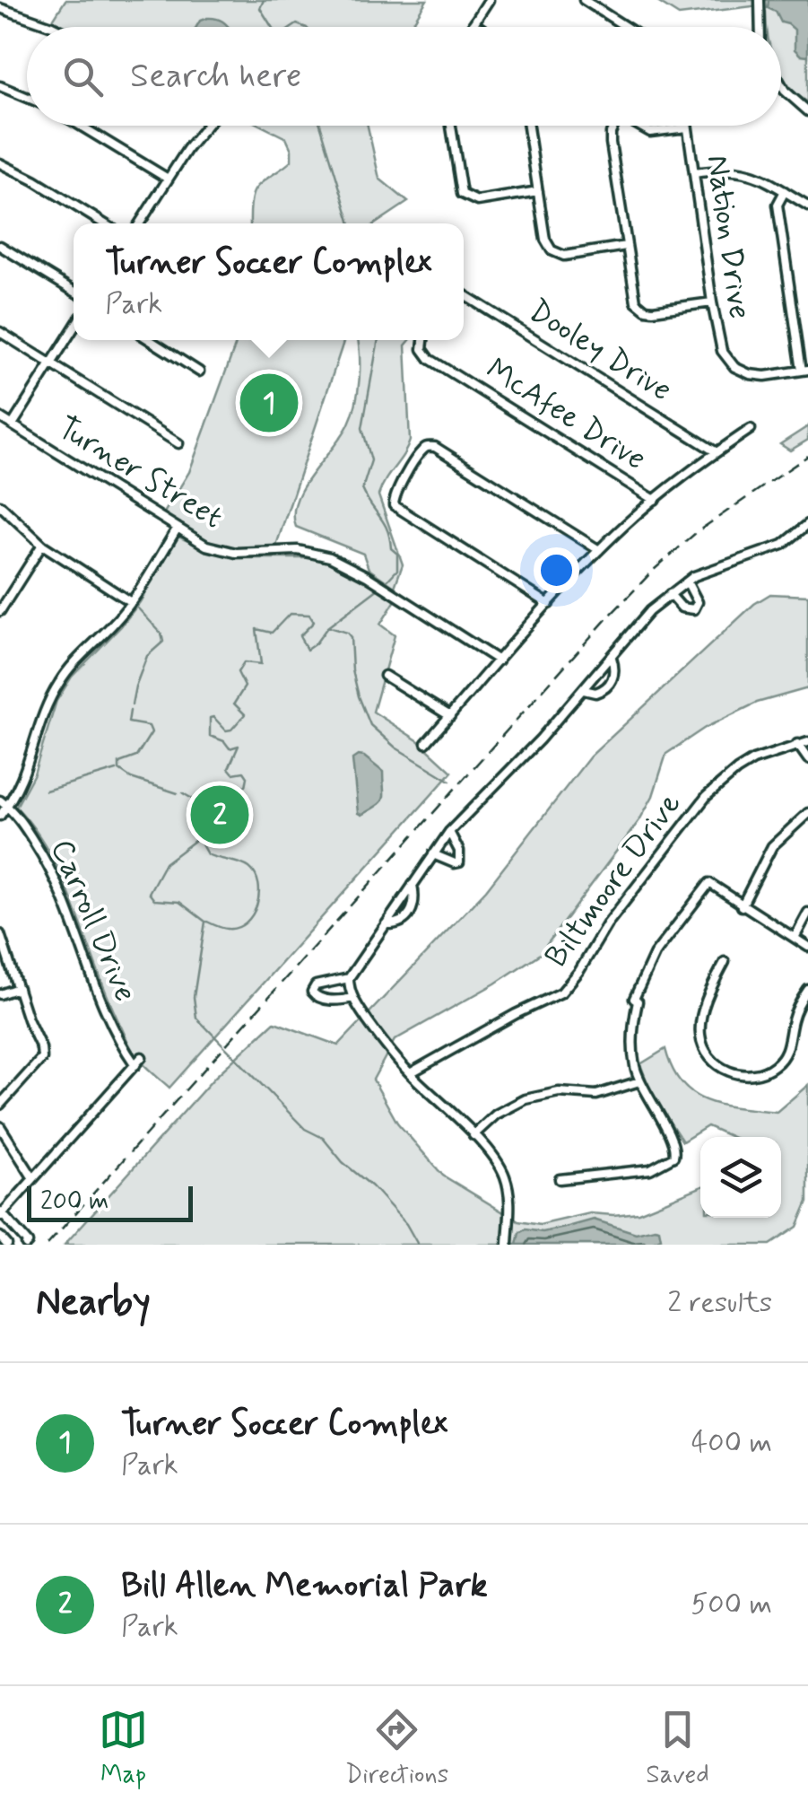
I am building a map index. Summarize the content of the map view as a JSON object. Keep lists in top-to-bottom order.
{
  "streets": {
    "street": [
      "Nation Drive",
      "Dooley Drive",
      "McAfee Drive",
      "Turner Street",
      "Biltmoore Drive",
      "Carroll Drive"
    ]
  },
  "scale_bar": "200 m",
  "page": {
    "search": "Search here",
    "popup": ["Turner Soccer Complex", "Park"],
    "pins": ["1", "2"],
    "scale": "200 m",
    "heading": ["Nearby", "2 results"],
    "list": [
      {
        "mark": "1",
        "name": "Turner Soccer Complex",
        "note": "Park",
        "value": "400 m"
      },
      {
        "mark": "2",
        "name": "Bill Allen Memorial Park",
        "note": "Park",
        "value": "500 m"
      }
    ],
    "nav": ["Map", "Directions", "Saved"]
  }
}
